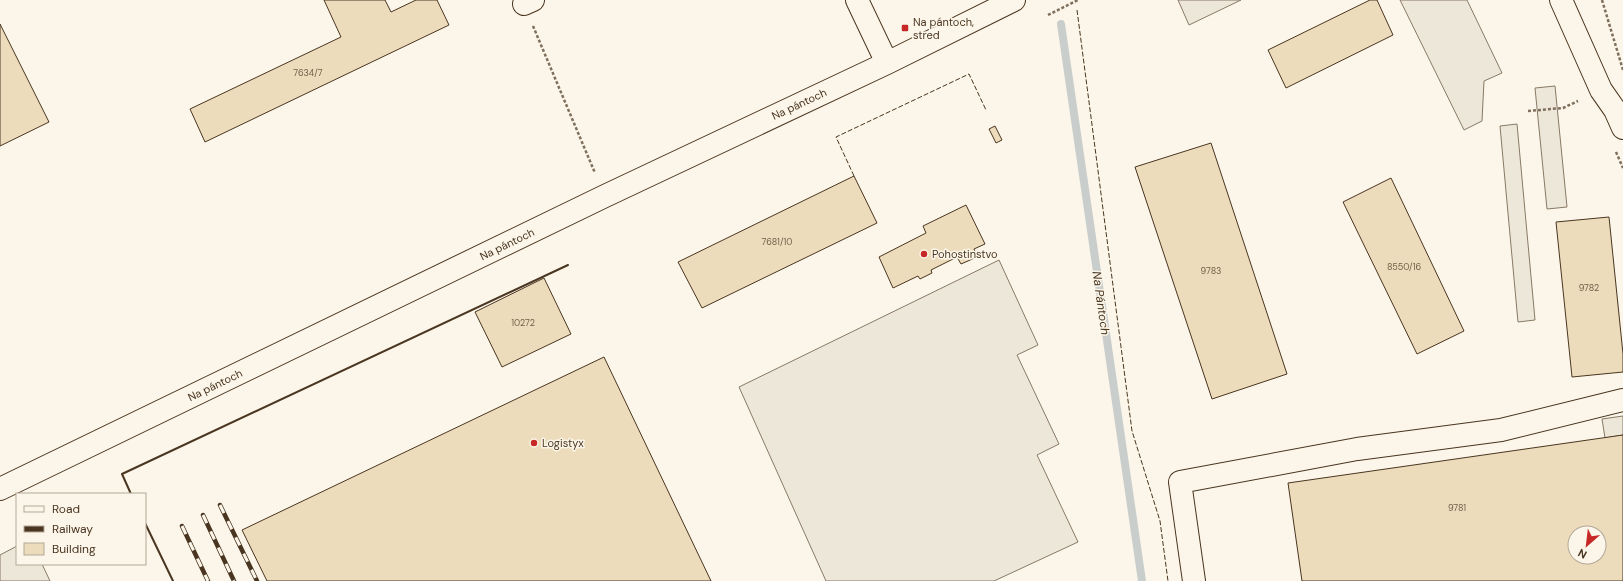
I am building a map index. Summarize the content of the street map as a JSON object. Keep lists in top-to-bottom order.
{
  "streets": {
    "street": ["Na pántoch"]
  },
  "water": ["Na Pántoch"],
  "places": {
    "transit": ["Na pántoch, stred"],
    "other": ["Pohostinstvo", "Logistyx"]
  },
  "house_numbers": [
    "7634/7",
    "7681/10",
    "8550/16",
    "9783",
    "9782",
    "10272",
    "9781"
  ],
  "legend": ["Road", "Railway", "Building"],
  "north": "bottom left"
}
